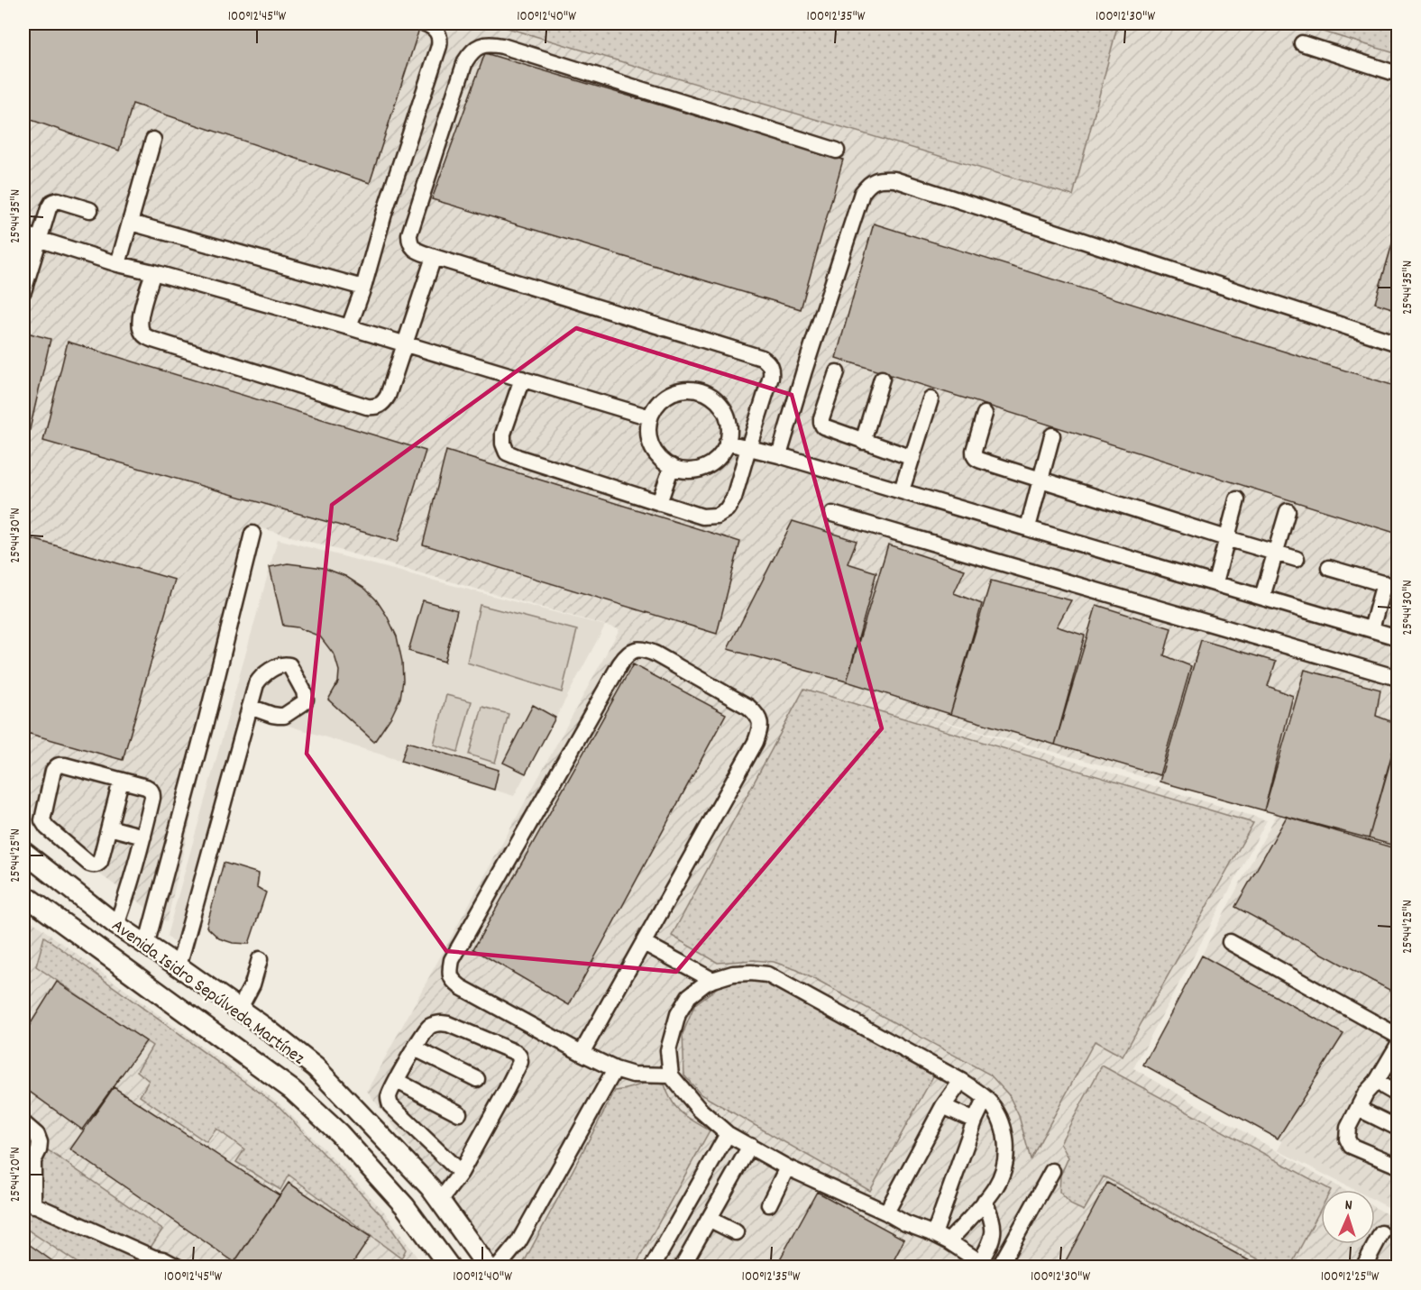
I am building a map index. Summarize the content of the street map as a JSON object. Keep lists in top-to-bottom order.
{
  "streets": {
    "main road": ["Avenida Isidro Sepúlveda Martínez"]
  },
  "north": "top",
  "coordinates": [
    "100°12'45\"W",
    "100°12'40\"W",
    "100°12'35\"W",
    "100°12'30\"W",
    "25°44'35\"N",
    "25°44'30\"N",
    "25°44'25\"N",
    "25°44'20\"N",
    "100°12'25\"W"
  ]
}
